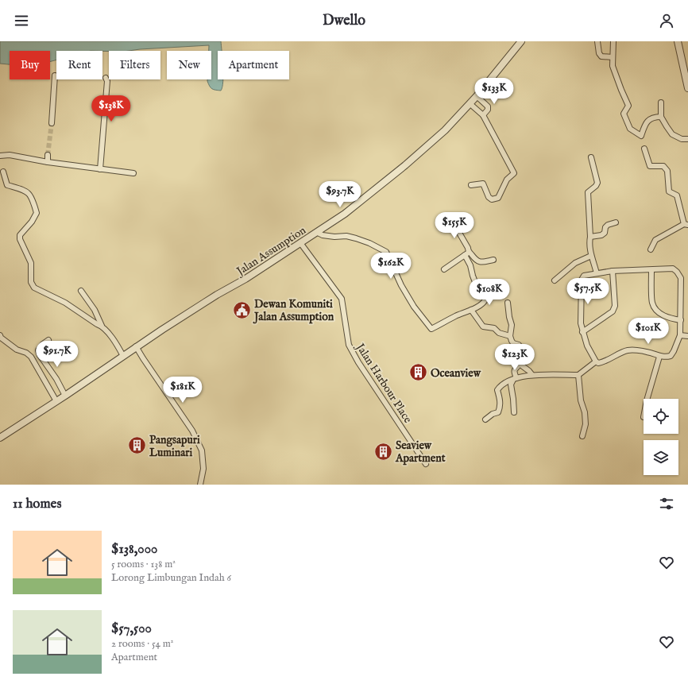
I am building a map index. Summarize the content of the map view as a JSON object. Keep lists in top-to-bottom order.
{
  "streets": {
    "street": ["Jalan Assumption", "Jalan Harbour Place"]
  },
  "crossings": [
    ["Jalan Assumption", "Jalan Harbour Place"]
  ],
  "places": {
    "public building": ["Dewan Komuniti Jalan Assumption"],
    "building": ["Oceanview", "Pangsapuri Luminari", "Seaview Apartment"]
  },
  "page": {
    "header": "Dwello",
    "chip": [
      "Buy",
      "Rent",
      "Filters",
      "New",
      "Apartment"
    ],
    "price": [
      "$133K",
      "$138K",
      "$93.7K",
      "$155K",
      "$162K",
      "$57.5K",
      "$108K",
      "$101K",
      "$91.7K",
      "$123K",
      "$181K"
    ],
    "heading": "11 homes",
    "list": [
      {
        "name": "$138,000",
        "note": "5 rooms · 138 m² · Lorong Limbungan Indah 6"
      },
      {
        "name": "$57,500",
        "note": "2 rooms · 54 m² · Apartment"
      }
    ]
  }
}
